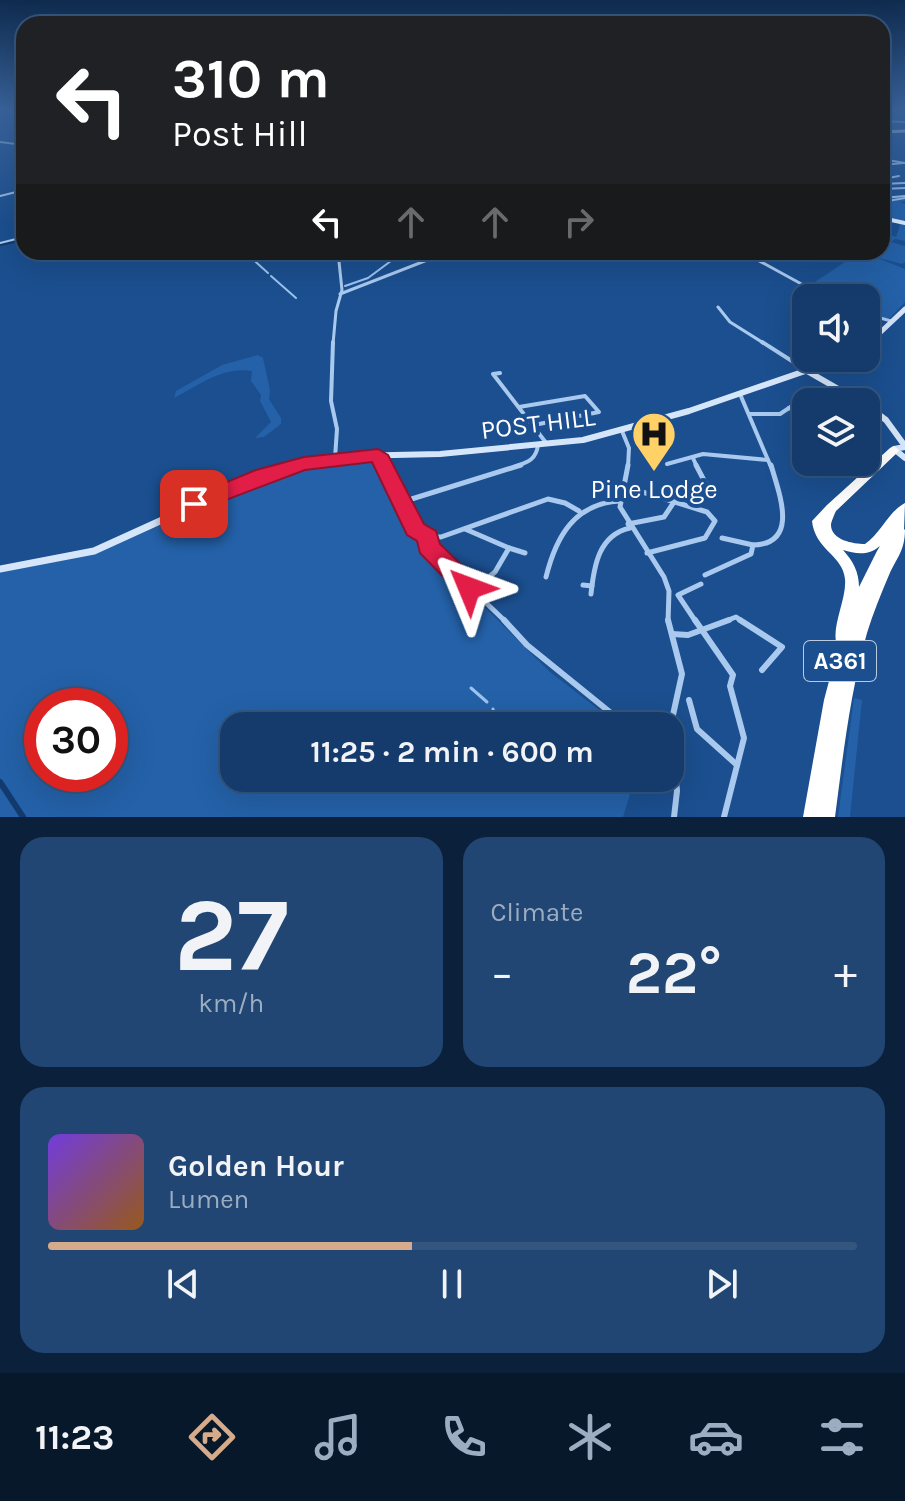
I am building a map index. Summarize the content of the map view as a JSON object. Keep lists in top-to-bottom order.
{
  "streets": {
    "highway": ["A361"],
    "street": ["POST HILL"]
  },
  "places": {
    "hospital": ["Pine Lodge"]
  },
  "page": {
    "turn": ["310 m", "Post Hill"],
    "limit": "30",
    "trip": "11:25 · 2 min · 600 m",
    "tile": [
      ["27", "km/h"],
      "Climate"
    ],
    "heat": ["−", "22°", "+"],
    "song": ["Golden Hour", "Lumen"],
    "tabs": "11:23"
  }
}
